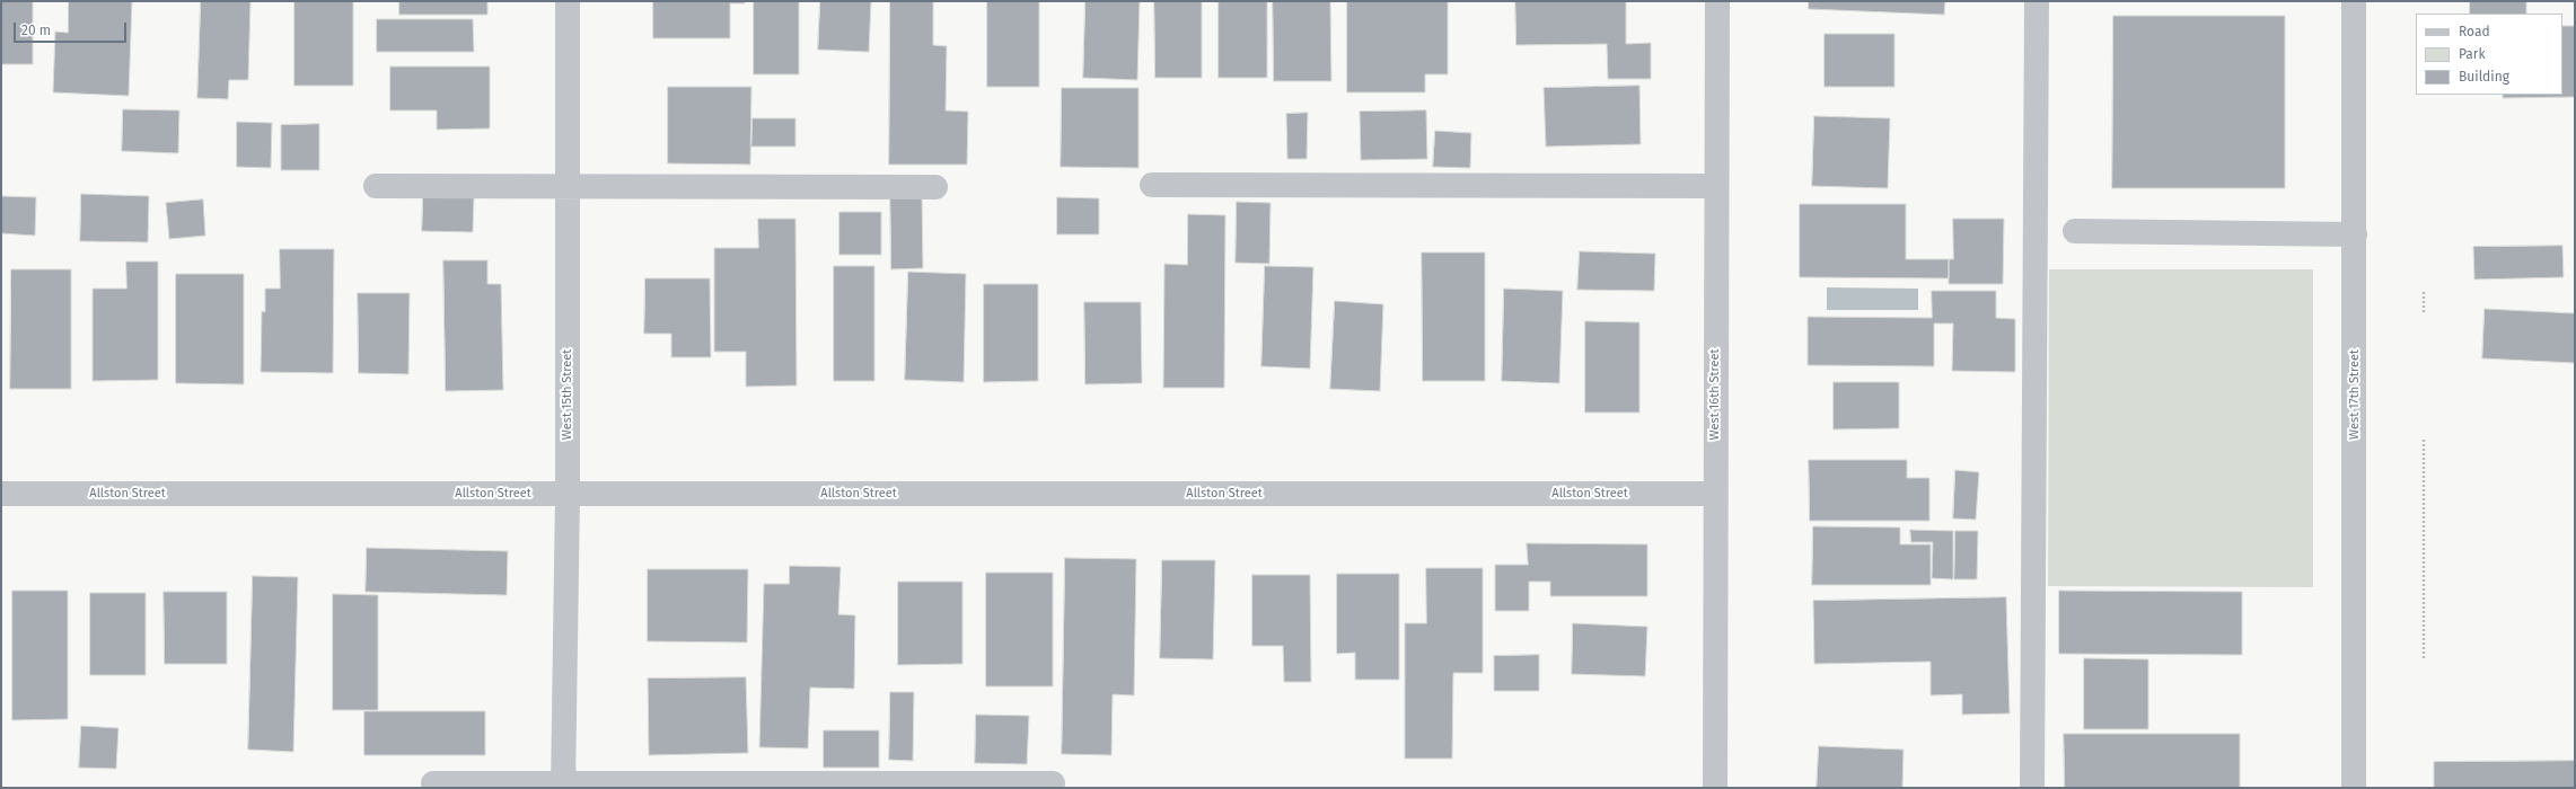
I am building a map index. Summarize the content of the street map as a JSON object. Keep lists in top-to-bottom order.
{
  "streets": {
    "street": [
      "West 15th Street",
      "West 16th Street",
      "West 17th Street",
      "Allston Street"
    ]
  },
  "crossings": [
    ["West 15th Street", "Allston Street"],
    ["West 16th Street", "Allston Street"]
  ],
  "legend": ["Road", "Park", "Building"],
  "scale_bar": "20 m"
}
